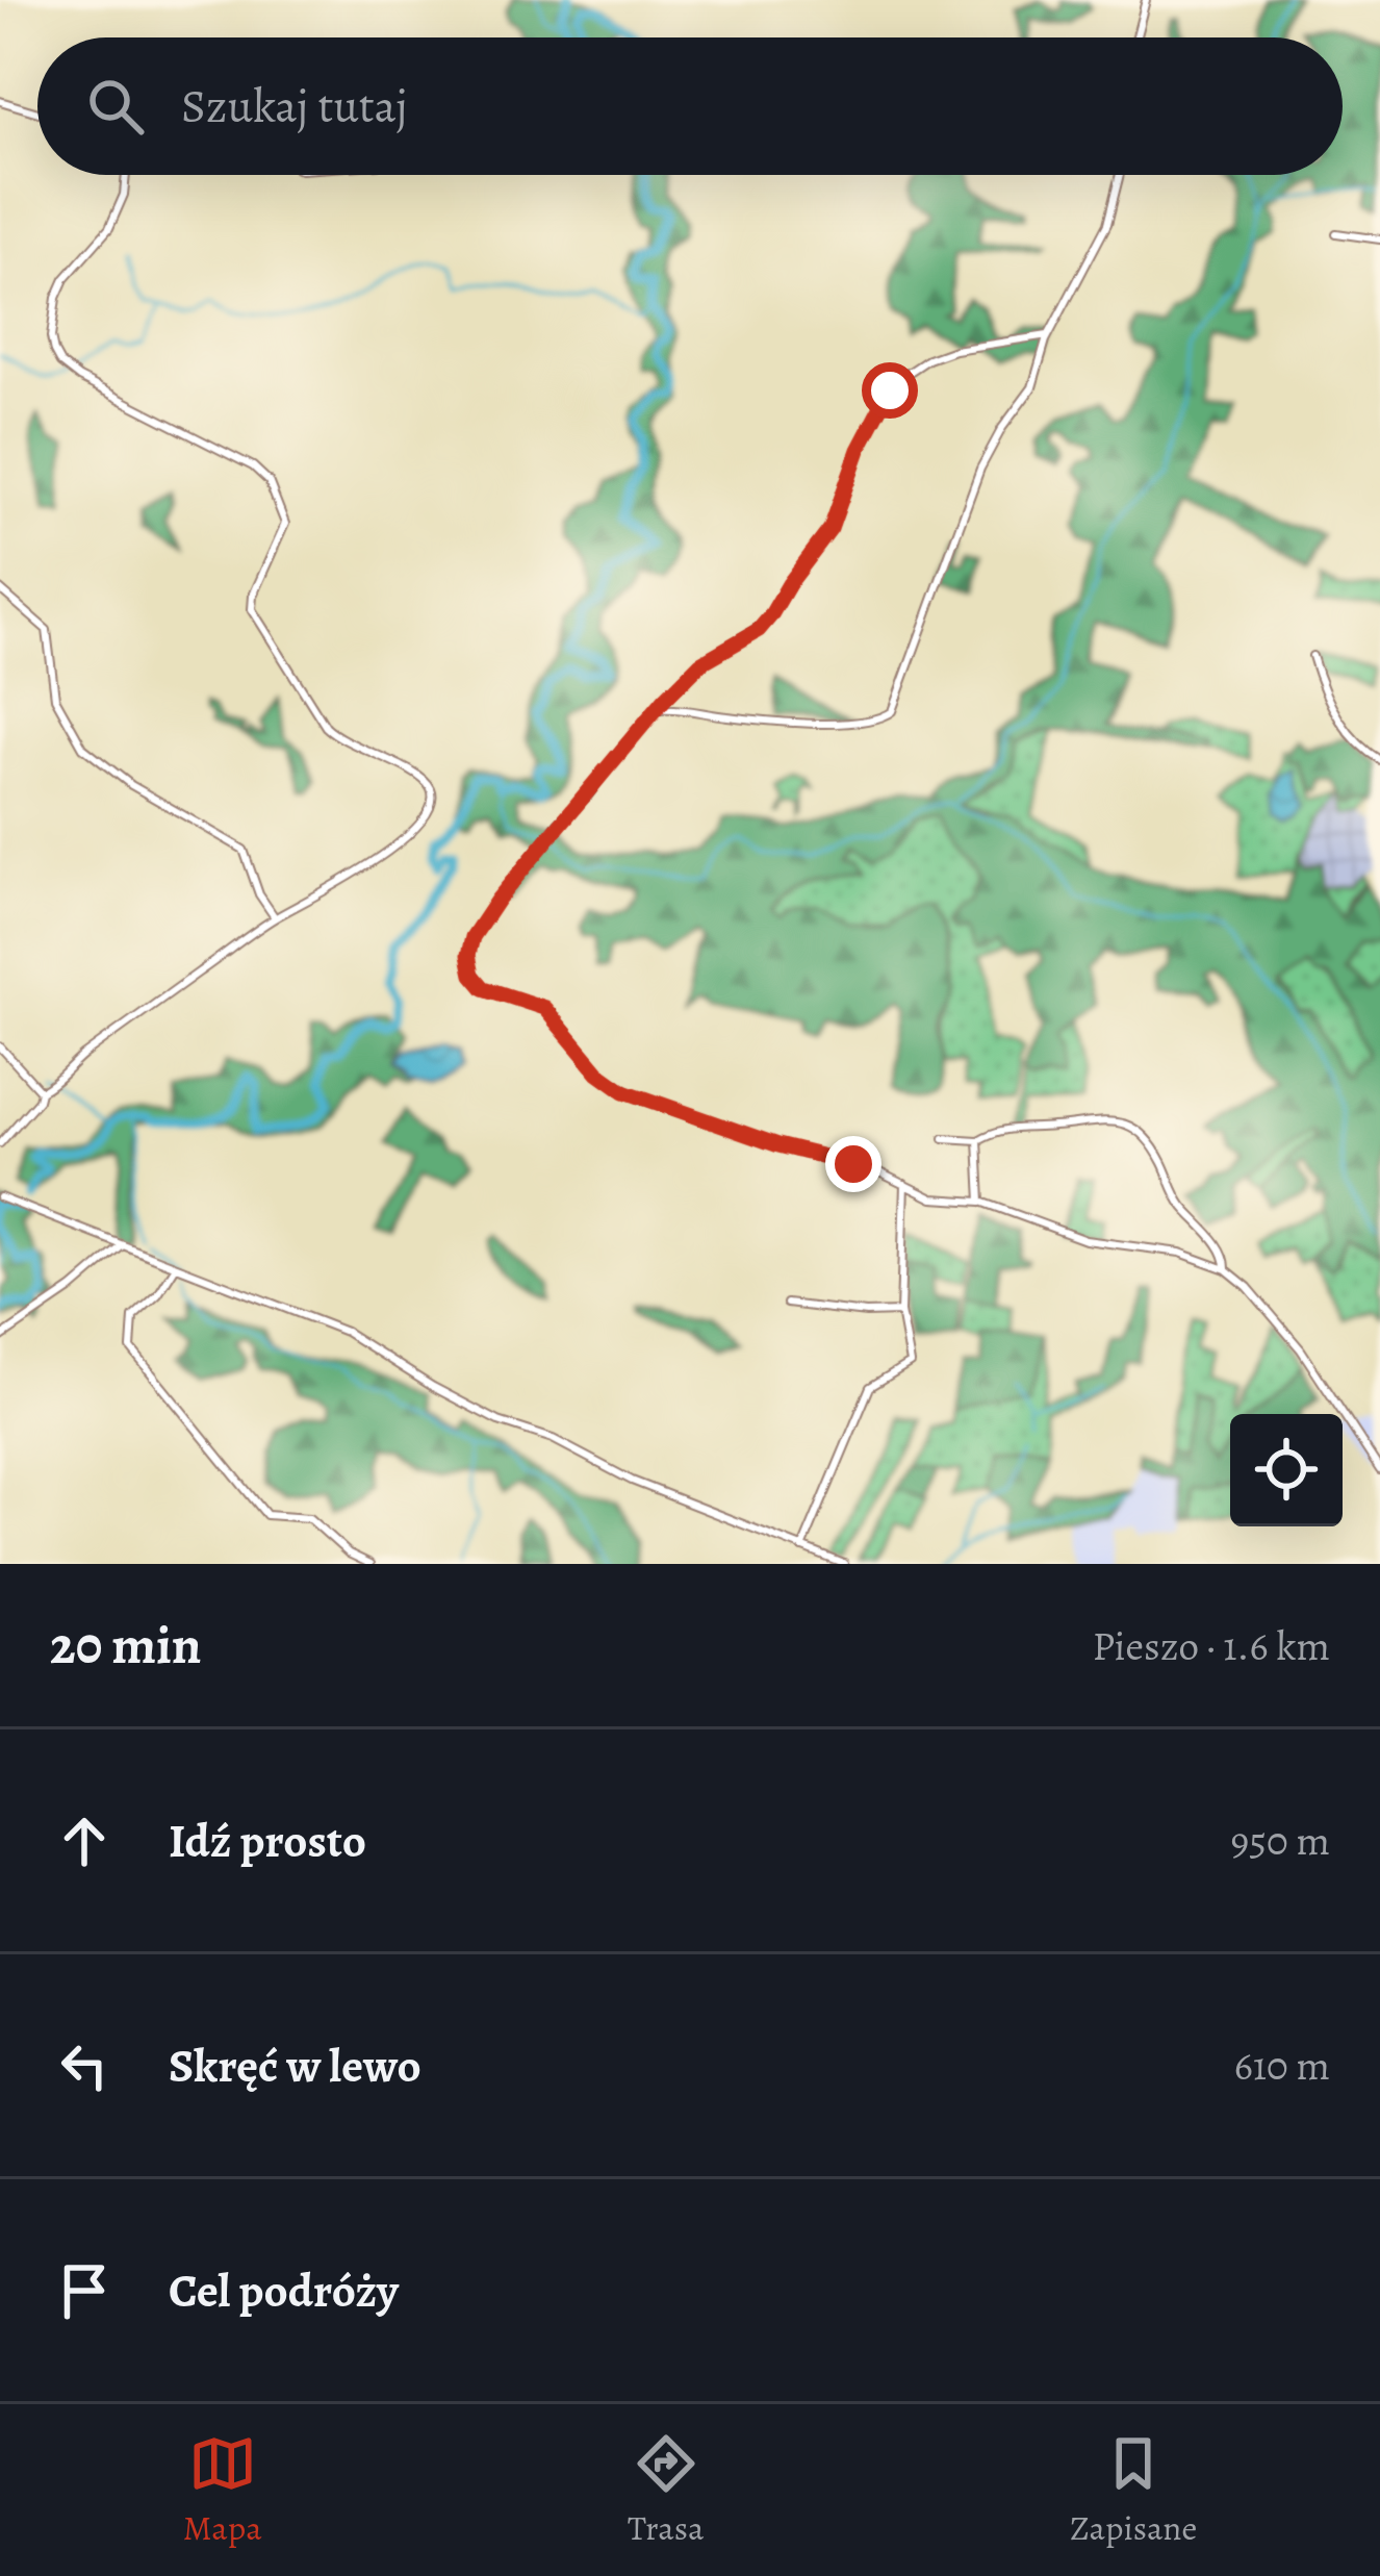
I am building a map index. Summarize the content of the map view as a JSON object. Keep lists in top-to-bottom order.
{
  "page": {
    "search": "Szukaj tutaj",
    "heading": ["20 min", "Pieszo · 1.6 km"],
    "list": [
      ["Idź prosto", "950 m"],
      ["Skręć w lewo", "610 m"],
      "Cel podróży"
    ],
    "nav": ["Mapa", "Trasa", "Zapisane"]
  }
}
